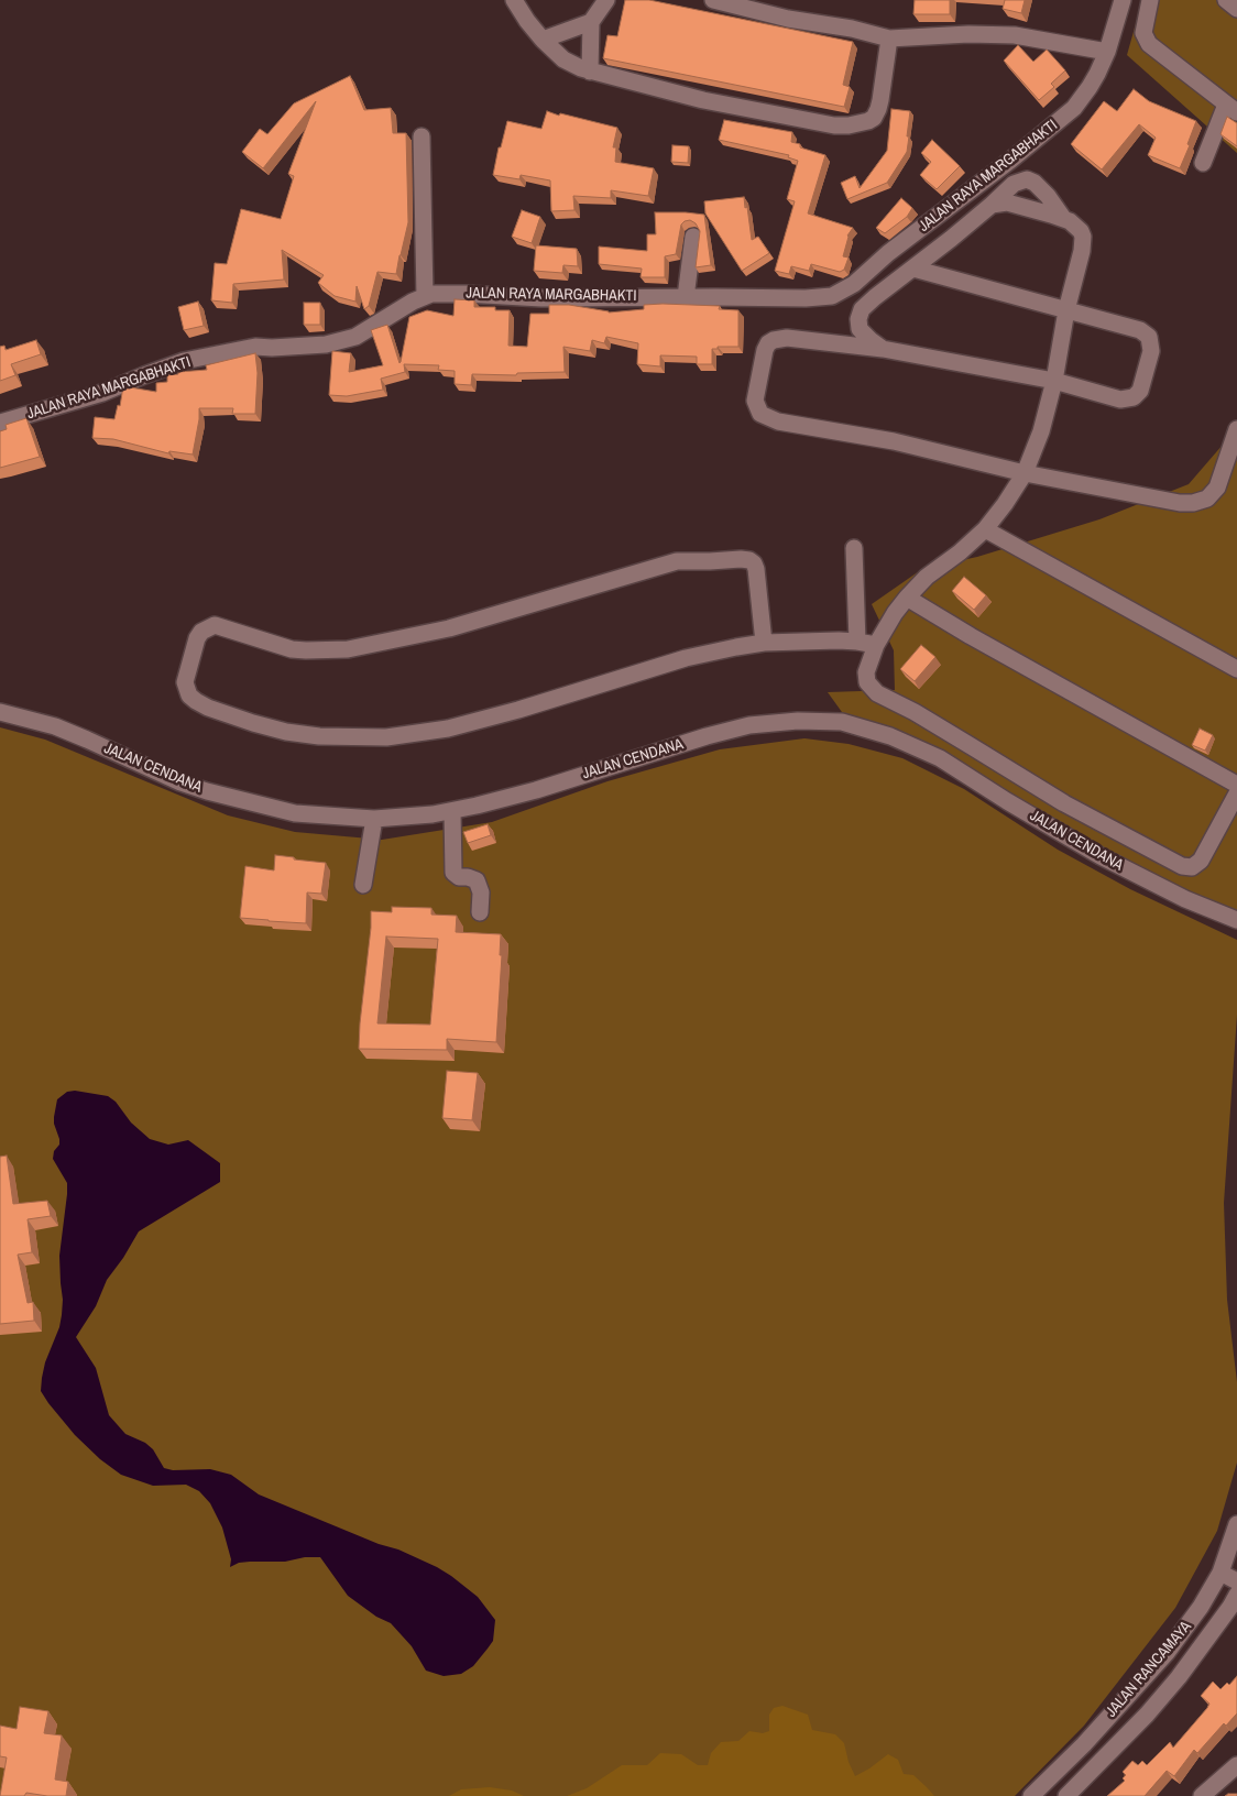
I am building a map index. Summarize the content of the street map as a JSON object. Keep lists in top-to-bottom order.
{
  "streets": {
    "street": ["JALAN RAYA MARGABHAKTI", "JALAN CENDANA", "JALAN RANCAMAYA"]
  }
}
